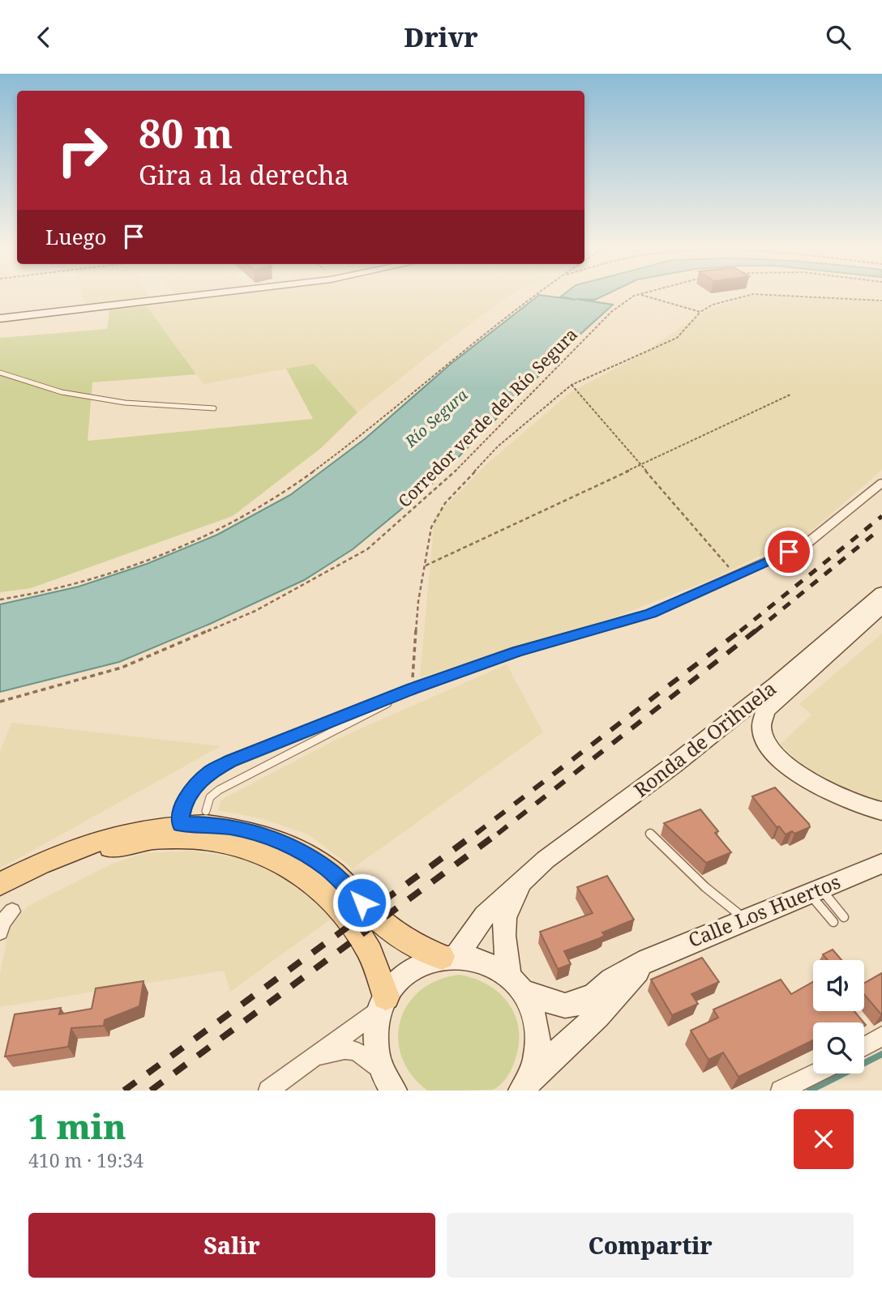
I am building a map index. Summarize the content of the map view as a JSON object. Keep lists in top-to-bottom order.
{
  "streets": {
    "main road": ["Calle Los Huertos"],
    "street": ["Ronda de Orihuela"],
    "path": ["Corredor verde del Río Segura"]
  },
  "crossings": [
    ["Ronda de Orihuela", "Calle Los Huertos"]
  ],
  "water": ["Río Segura"],
  "page": {
    "header": "Drivr",
    "turn": ["80 m", "Gira a la derecha"],
    "then": "Luego",
    "heading": ["1 min", "410 m · 19:34"],
    "buttons": ["Salir", "Compartir"]
  }
}
